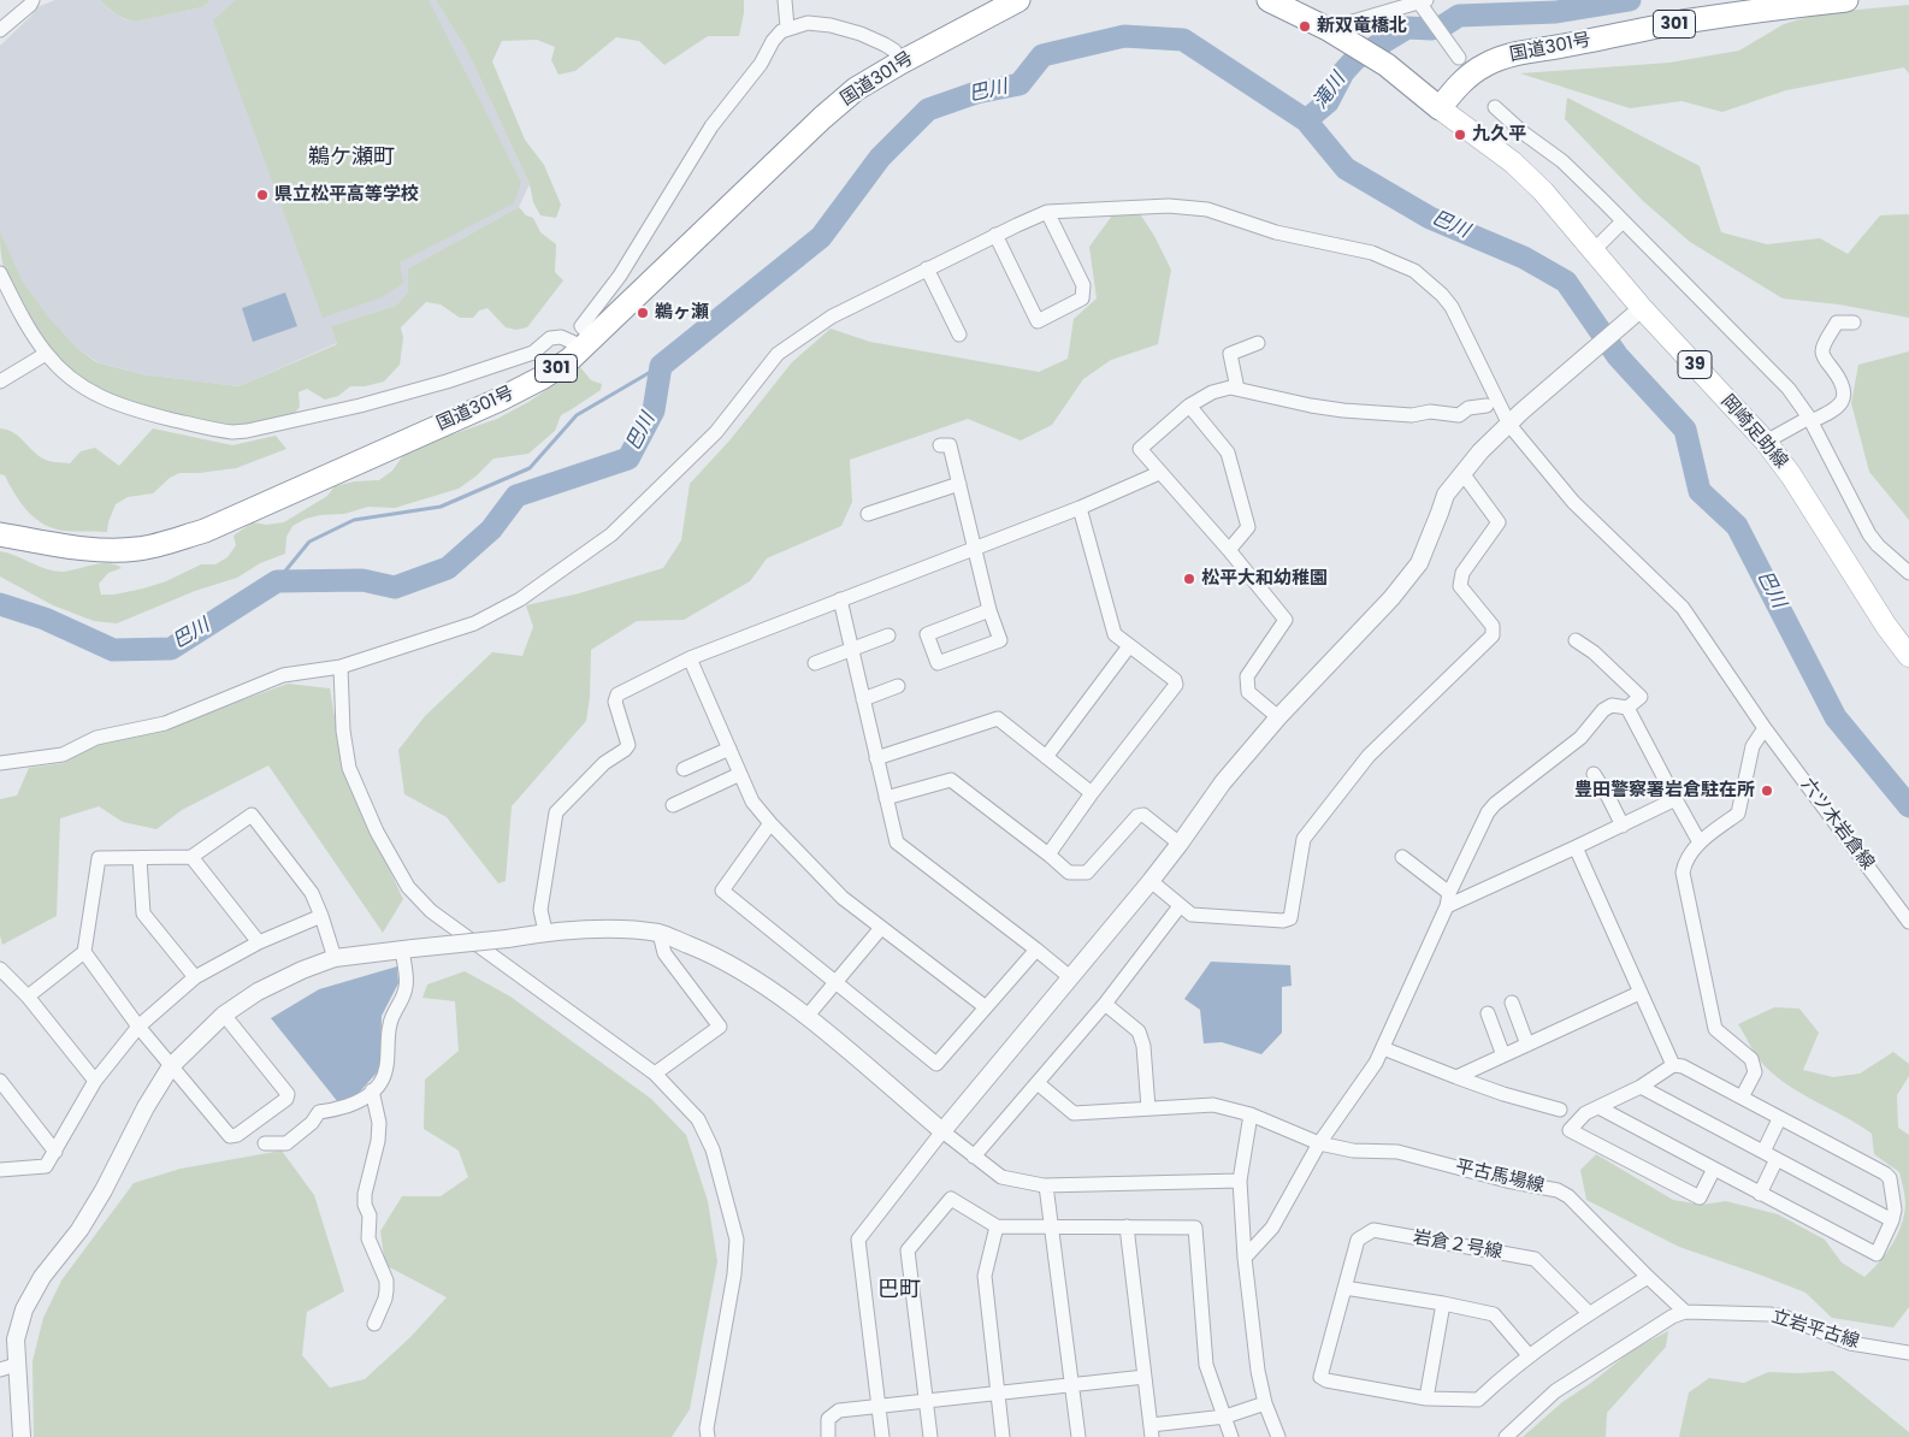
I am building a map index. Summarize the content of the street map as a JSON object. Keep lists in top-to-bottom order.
{
  "streets": {
    "highway": ["301", "国道301号"],
    "main road": ["39", "岡崎足助線"],
    "street": [
      "六ツ木岩倉線",
      "平古馬場線",
      "岩倉２号線",
      "立岩平古線"
    ]
  },
  "crossings": [
    ["国道301号", "岡崎足助線"],
    ["平古馬場線", "立岩平古線"]
  ],
  "districts": ["鵜ケ瀬町", "巴町"],
  "water": ["巴川", "滝川"],
  "places": [
    "新双竜橋北",
    "九久平",
    "県立松平高等学校",
    "鵜ヶ瀬",
    "松平大和幼稚園",
    "豊田警察署岩倉駐在所"
  ]
}
